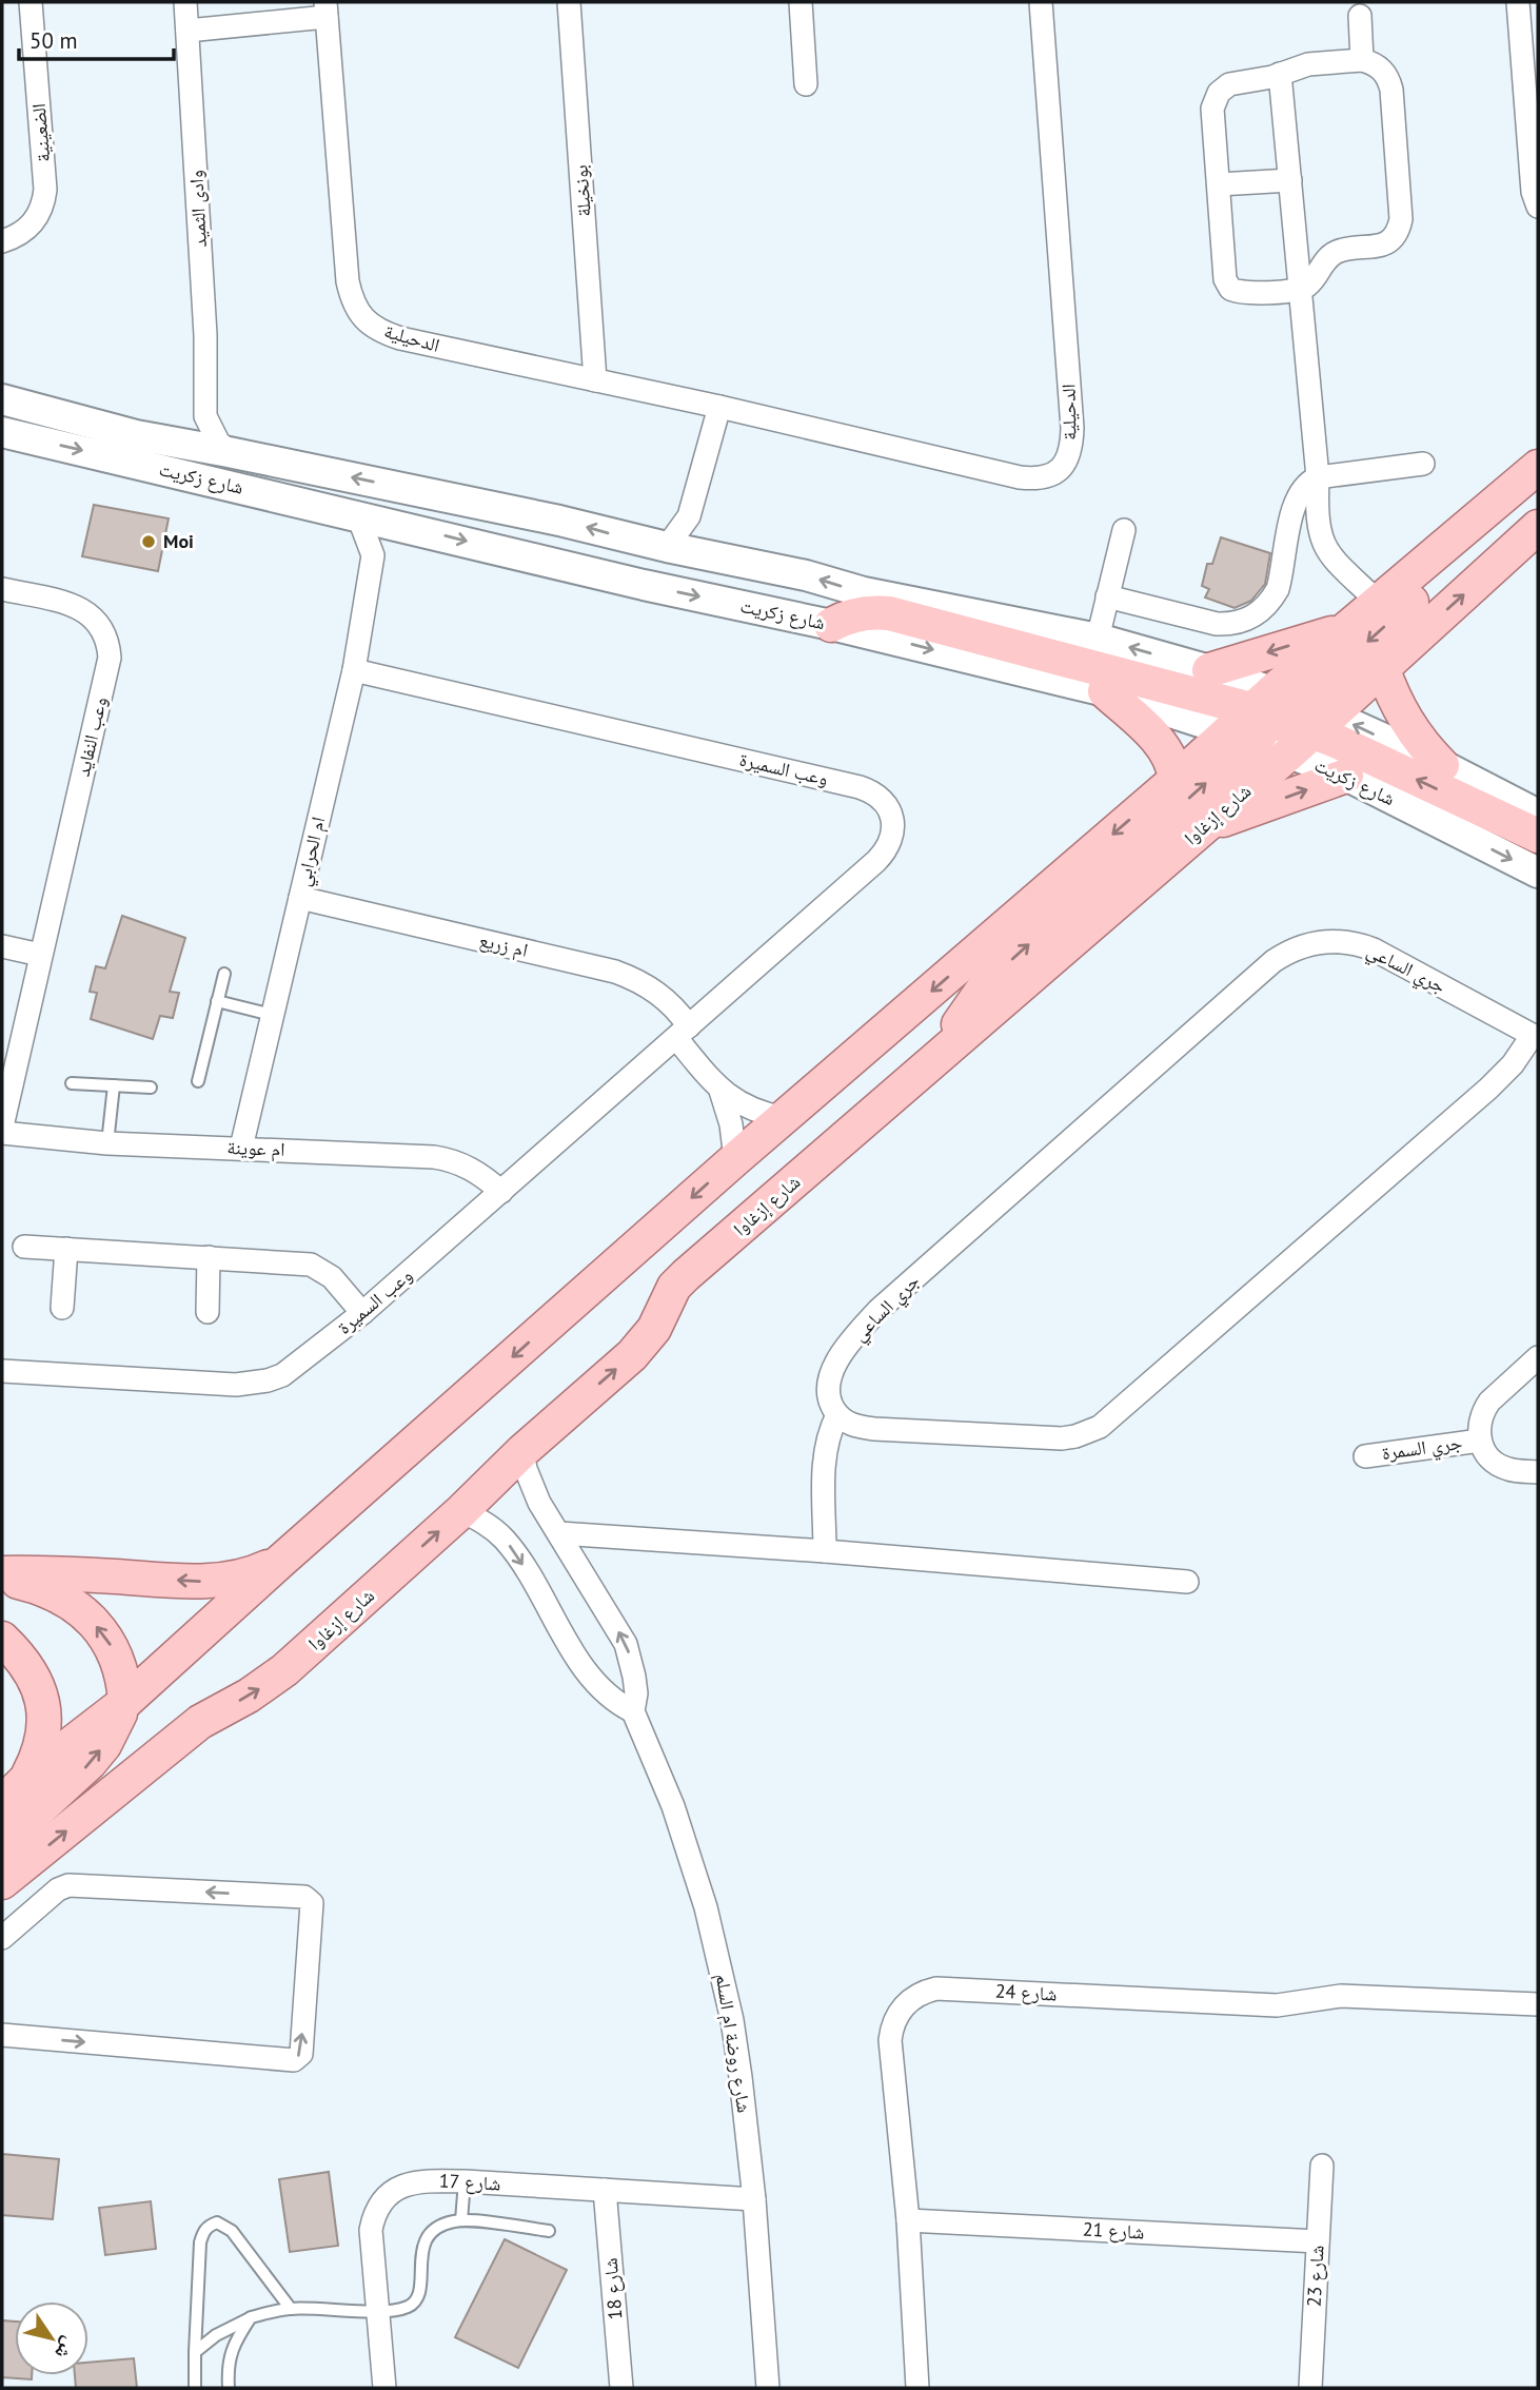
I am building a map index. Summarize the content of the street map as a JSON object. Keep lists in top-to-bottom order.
{
  "streets": {
    "main road": ["شارع زكريت", "شارع إزغاوا"],
    "street": [
      "الضعينية",
      "بونخيلة",
      "وادى الثميد",
      "الدحيلية",
      "وعب النفايد",
      "وعب السميرة",
      "ام الحرابي",
      "ام زريع",
      "جري الساعي",
      "ام عوينة",
      "جري السمرة",
      "شارع 24",
      "شارع روضة ام السلم",
      "شارع 17",
      "شارع 21",
      "شارع 23",
      "شارع 18"
    ]
  },
  "crossings": [
    ["بونخيلة", "الدحيلية"],
    ["وادى الثميد", "الدحيلية"],
    ["شارع زكريت", "شارع إزغاوا"],
    ["شارع زكريت", "ام الحرابي"],
    ["وعب النفايد", "ام عوينة"],
    ["وعب السميرة", "ام الحرابي"],
    ["وعب السميرة", "ام زريع"],
    ["وعب السميرة", "ام عوينة"],
    ["شارع إزغاوا", "شارع روضة ام السلم"],
    ["ام الحرابي", "ام زريع"],
    ["ام الحرابي", "ام عوينة"],
    ["شارع 24", "شارع 21"],
    ["شارع روضة ام السلم", "شارع 17"],
    ["شارع 17", "شارع 18"],
    ["شارع 21", "شارع 23"]
  ],
  "places": ["Moi"],
  "scale_bar": "50 m",
  "north": "bottom right"
}
